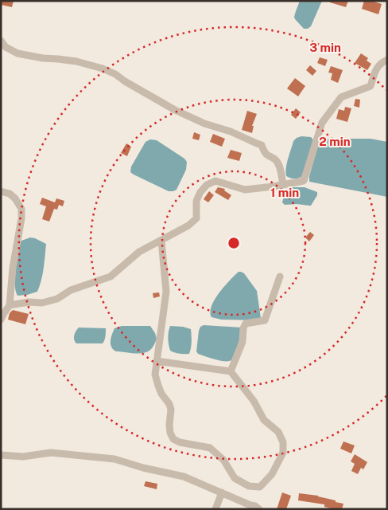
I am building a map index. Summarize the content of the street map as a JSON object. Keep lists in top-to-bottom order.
{
  "rings": ["3 min", "2 min", "1 min"]
}
